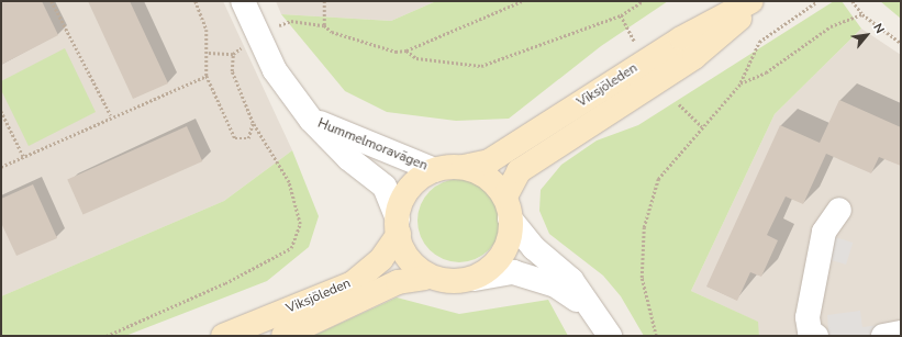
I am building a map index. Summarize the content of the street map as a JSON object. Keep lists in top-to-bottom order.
{
  "streets": {
    "main road": ["Viksjöleden"],
    "street": ["Hummelmoravägen"]
  },
  "crossings": [
    ["Viksjöleden", "Hummelmoravägen"]
  ],
  "north": "top right"
}
